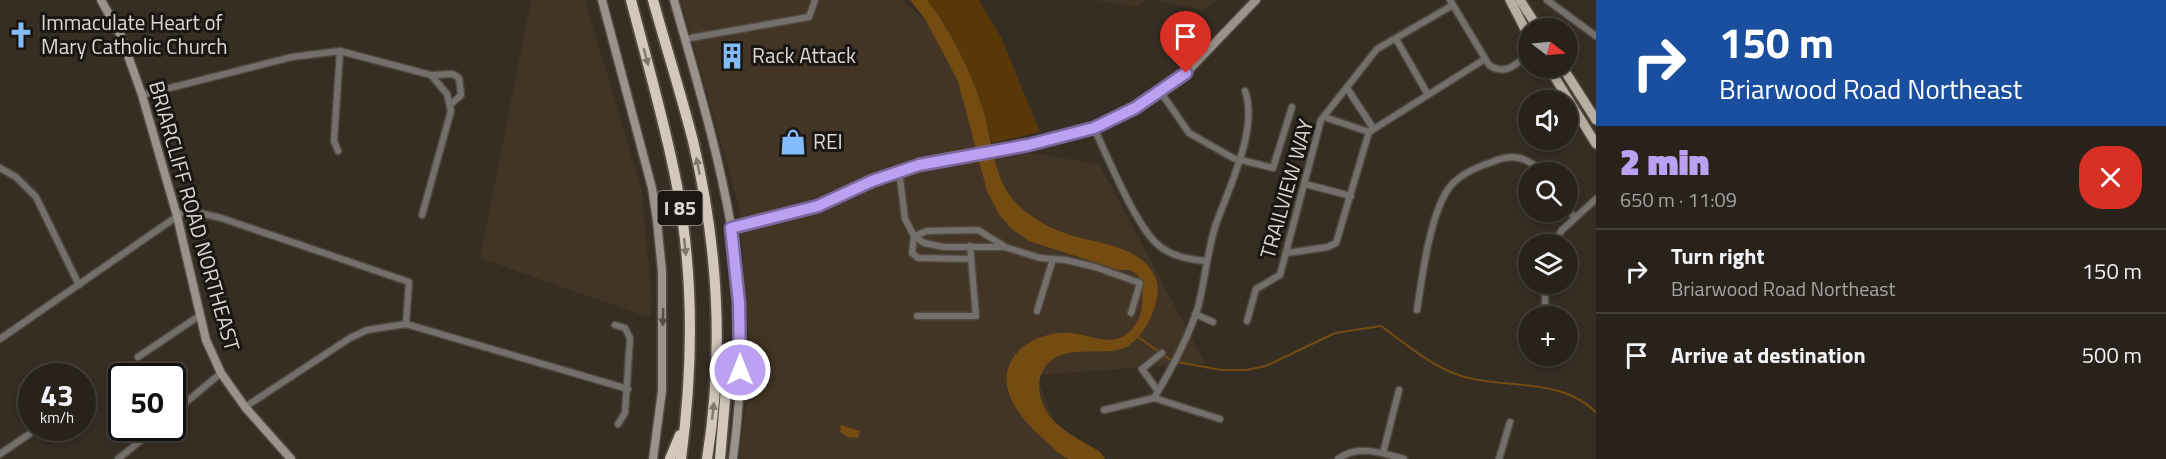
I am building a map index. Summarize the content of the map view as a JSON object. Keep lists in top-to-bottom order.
{
  "streets": {
    "highway": ["I 85"],
    "main road": ["BRIARCLIFF ROAD NORTHEAST"],
    "street": ["TRAILVIEW WAY"]
  },
  "places": {
    "church": ["Immaculate Heart of Mary Catholic Church"],
    "building": ["Rack Attack"],
    "shop": ["REI"]
  },
  "north": "right",
  "page": {
    "turn": ["150 m", "Briarwood Road Northeast"],
    "map_buttons": "+",
    "heading": ["2 min", "650 m · 11:09"],
    "list": [
      {
        "name": "Turn right",
        "note": "Briarwood Road Northeast",
        "value": "150 m"
      },
      {
        "name": "Arrive at destination",
        "value": "500 m"
      }
    ],
    "speed": "43 km/h",
    "limit": "50"
  }
}
